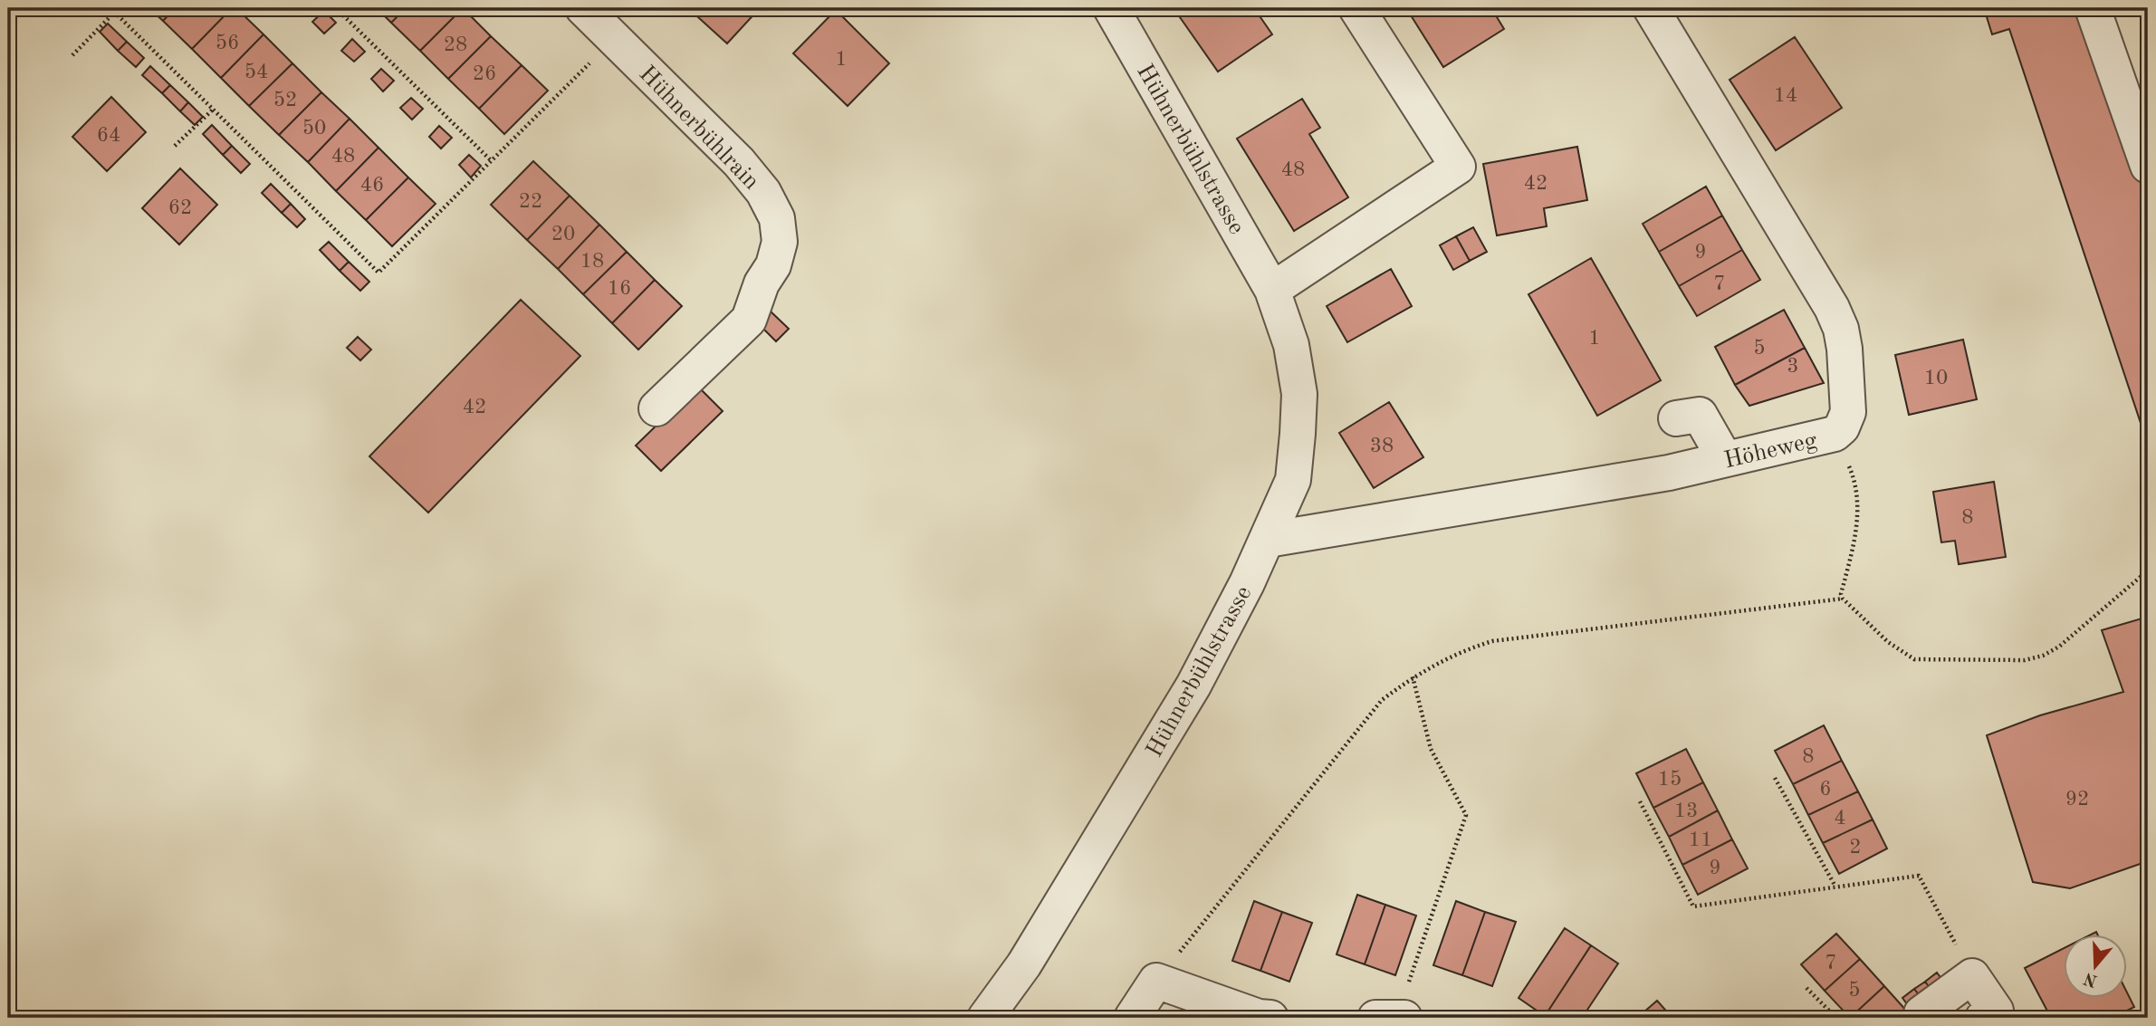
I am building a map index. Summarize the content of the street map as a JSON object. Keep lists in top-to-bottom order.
{
  "streets": {
    "street": ["Hühnerbühlrain", "Hühnerbühlstrasse", "Höheweg"]
  },
  "crossings": [
    ["Hühnerbühlstrasse", "Höheweg"]
  ],
  "house_numbers": [
    "56",
    "28",
    "1",
    "54",
    "26",
    "14",
    "52",
    "50",
    "64",
    "48",
    "48",
    "42",
    "46",
    "22",
    "62",
    "20",
    "9",
    "18",
    "7",
    "16",
    "1",
    "5",
    "3",
    "10",
    "42",
    "38",
    "8",
    "8",
    "15",
    "6",
    "92",
    "13",
    "4",
    "11",
    "2",
    "9",
    "7",
    "5"
  ],
  "north": "bottom"
}
